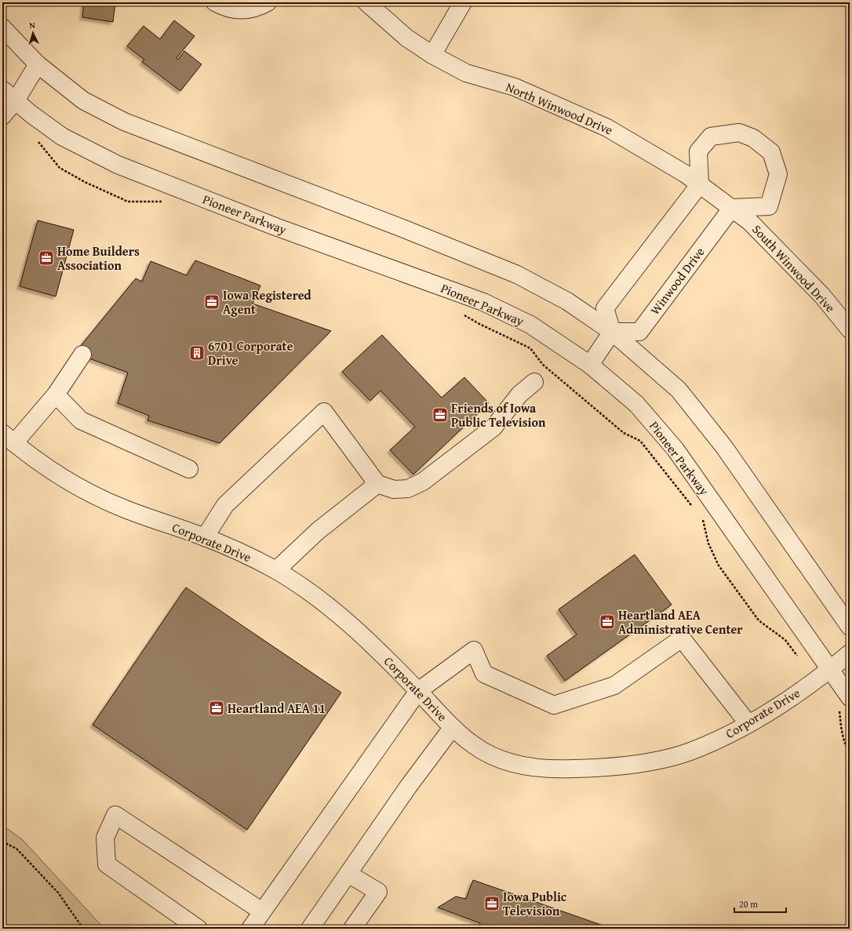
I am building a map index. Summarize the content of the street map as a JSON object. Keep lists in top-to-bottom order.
{
  "streets": {
    "street": [
      "North Winwood Drive",
      "Pioneer Parkway",
      "South Winwood Drive",
      "Winwood Drive",
      "Corporate Drive"
    ]
  },
  "crossings": [
    ["North Winwood Drive", "South Winwood Drive"],
    ["North Winwood Drive", "Winwood Drive"],
    ["Pioneer Parkway", "Corporate Drive"]
  ],
  "places": {
    "office": [
      "Home Builders Association",
      "Iowa Registered Agent",
      "Friends of Iowa Public Television",
      "Heartland AEA Administrative Center",
      "Heartland AEA 11",
      "Iowa Public Television"
    ],
    "building": ["6701 Corporate Drive"]
  },
  "scale_bar": "20 m",
  "north": "top"
}
